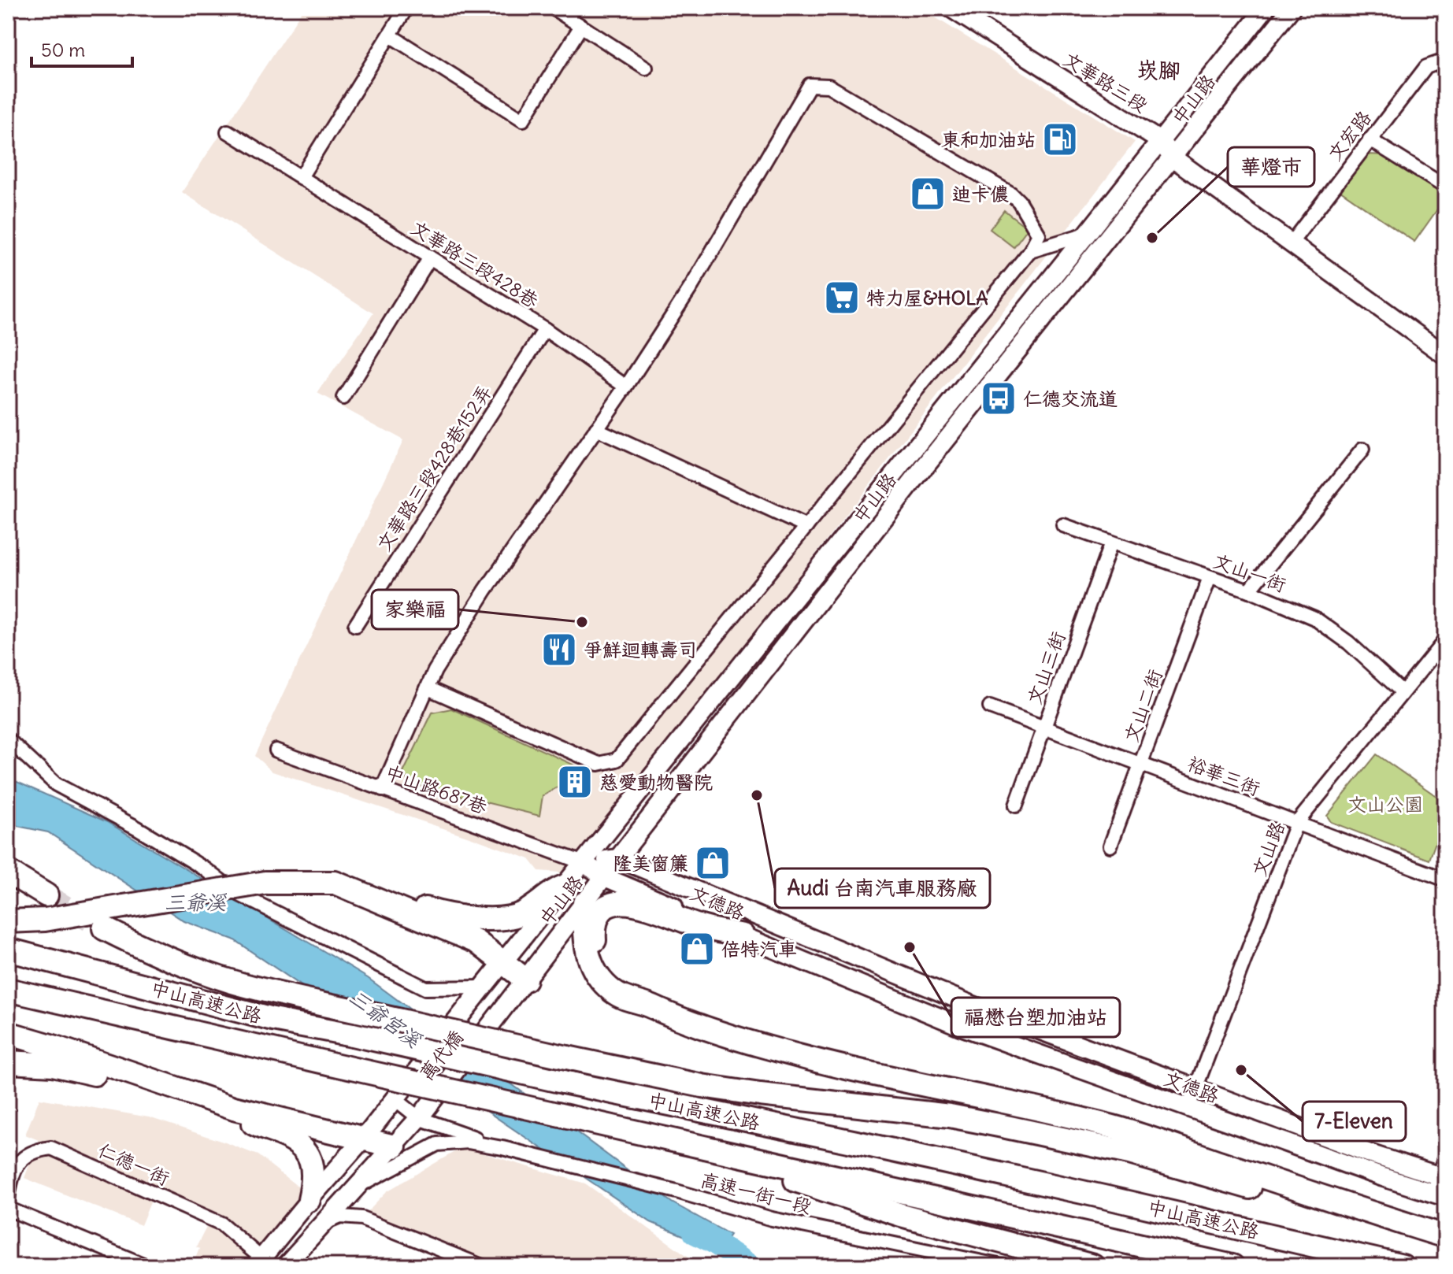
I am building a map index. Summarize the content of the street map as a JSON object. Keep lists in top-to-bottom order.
{
  "streets": {
    "highway": ["中山高速公路"],
    "main road": [
      "文華路三段",
      "中山路",
      "文德路",
      "萬代橋"
    ],
    "street": [
      "文宏路",
      "文華路三段428巷",
      "文華路三段428巷152弄",
      "文山一街",
      "文山三街",
      "文山二街",
      "裕華三街",
      "中山路687巷",
      "文山路",
      "仁德一街",
      "高速一街一段"
    ]
  },
  "crossings": [
    ["文華路三段", "中山路"],
    ["文華路三段", "文宏路"],
    ["中山路", "中山路687巷"],
    ["中山路", "文德路"],
    ["中山路", "萬代橋"],
    ["文華路三段428巷", "文華路三段428巷152弄"],
    ["文山一街", "文山三街"],
    ["文山一街", "文山二街"],
    ["文山一街", "文山路"],
    ["文山三街", "裕華三街"],
    ["文山二街", "裕華三街"],
    ["裕華三街", "文山路"],
    ["中山路687巷", "文德路"],
    ["文山路", "文德路"],
    ["萬代橋", "高速一街一段"]
  ],
  "districts": ["崁腳"],
  "water": ["三爺溪", "三爺宮溪"],
  "parks": ["文山公園"],
  "places": {
    "fuel station": ["東和加油站"],
    "shop": ["迪卡儂", "隆美窗簾", "倍特汽車"],
    "other": [
      "華燈市",
      "家樂福",
      "Audi 台南汽車服務廠",
      "福懋台塑加油站",
      "7-Eleven"
    ],
    "supermarket": ["特力屋&HOLA"],
    "bus stop": ["仁德交流道"],
    "restaurant": ["爭鮮迴轉壽司"],
    "building": ["慈愛動物醫院"]
  },
  "scale_bar": "50 m"
}
